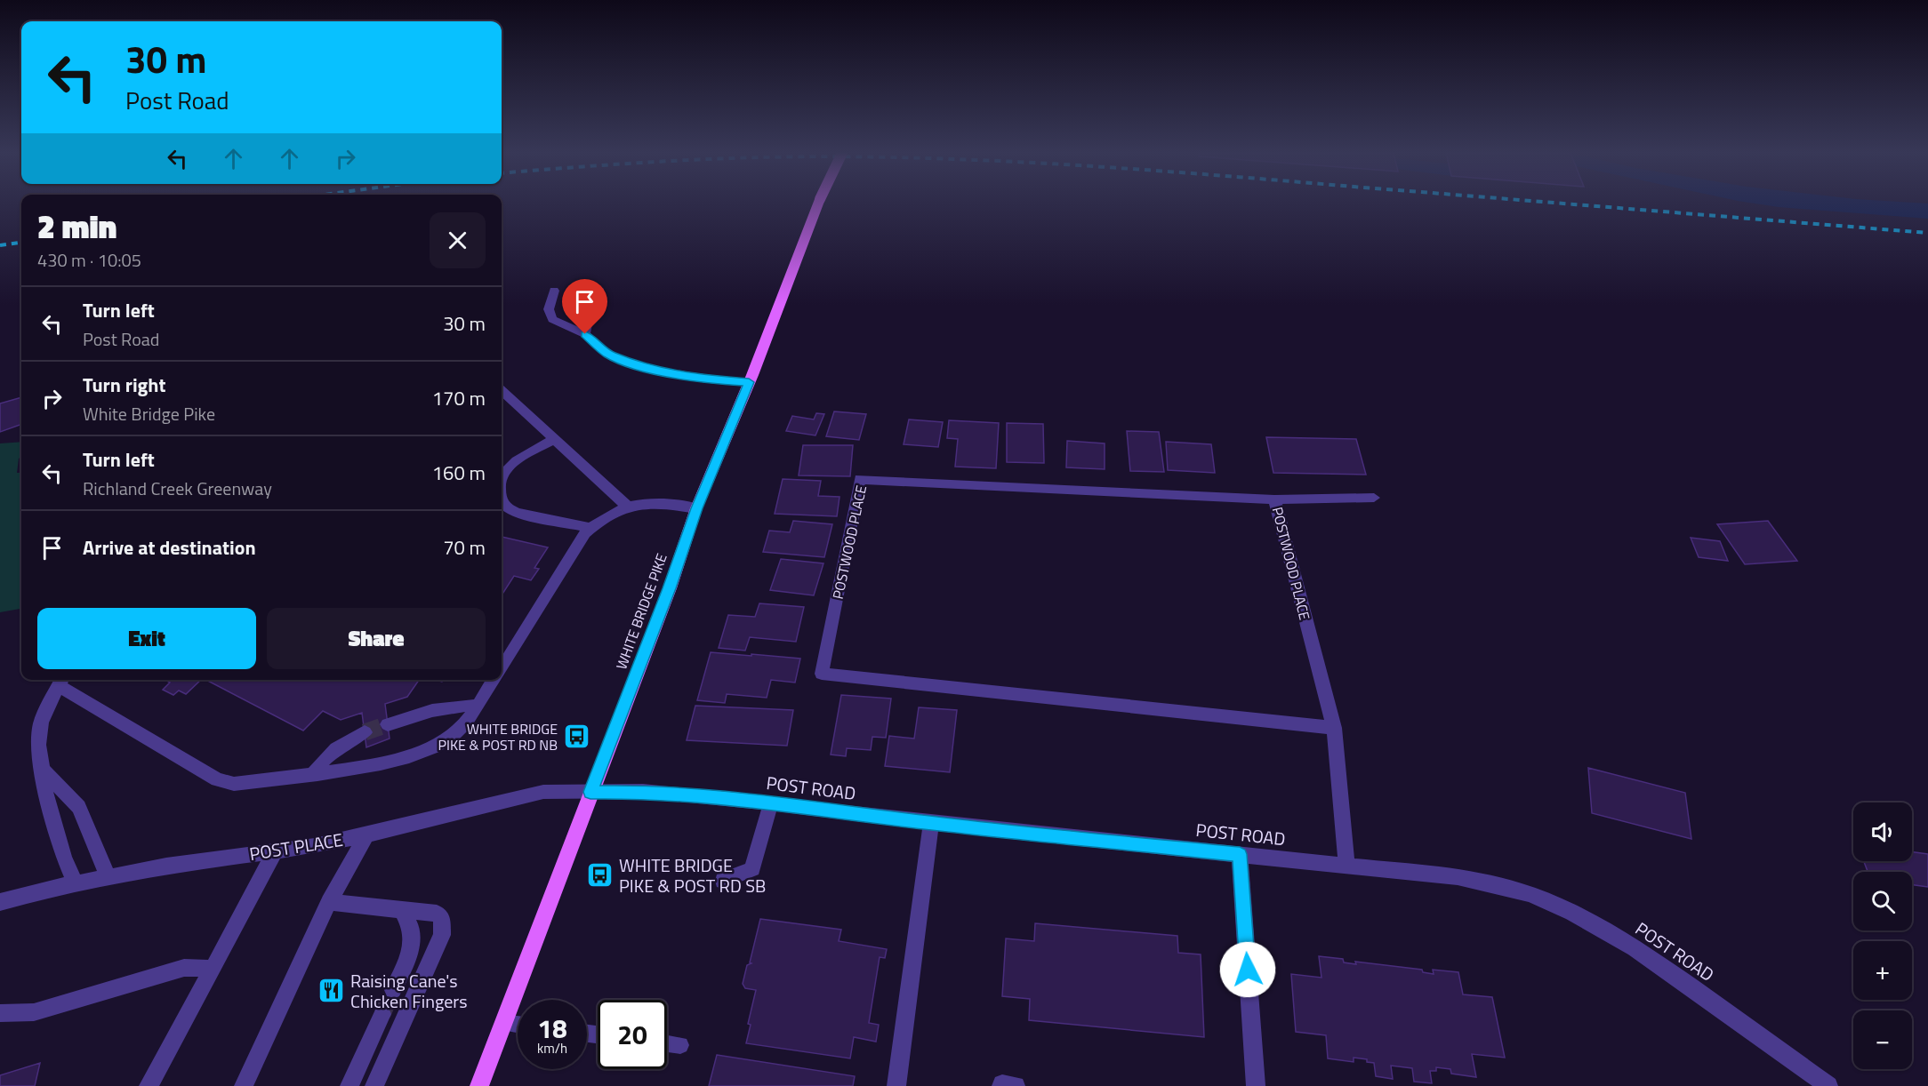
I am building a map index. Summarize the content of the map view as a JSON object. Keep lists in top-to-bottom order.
{
  "streets": {
    "main road": ["WHITE BRIDGE PIKE"],
    "street": ["POSTWOOD PLACE", "POST ROAD", "POST PLACE"]
  },
  "crossings": [
    ["POSTWOOD PLACE", "POST ROAD"],
    ["WHITE BRIDGE PIKE", "POST ROAD"],
    ["WHITE BRIDGE PIKE", "POST PLACE"],
    ["POST ROAD", "POST PLACE"]
  ],
  "places": {
    "bus stop": ["WHITE BRIDGE PIKE & POST RD NB", "WHITE BRIDGE PIKE & POST RD SB"],
    "restaurant": ["Raising Cane's Chicken Fingers"]
  },
  "page": {
    "turn": ["30 m", "Post Road"],
    "heading": ["2 min", "430 m · 10:05"],
    "list": [
      {
        "name": "Turn left",
        "note": "Post Road",
        "value": "30 m"
      },
      {
        "name": "Turn right",
        "note": "White Bridge Pike",
        "value": "170 m"
      },
      {
        "name": "Turn left",
        "note": "Richland Creek Greenway",
        "value": "160 m"
      },
      {
        "name": "Arrive at destination",
        "value": "70 m"
      }
    ],
    "buttons": ["Exit", "Share"],
    "map_buttons": ["+", "−"],
    "speed": "18 km/h",
    "limit": "20"
  }
}
